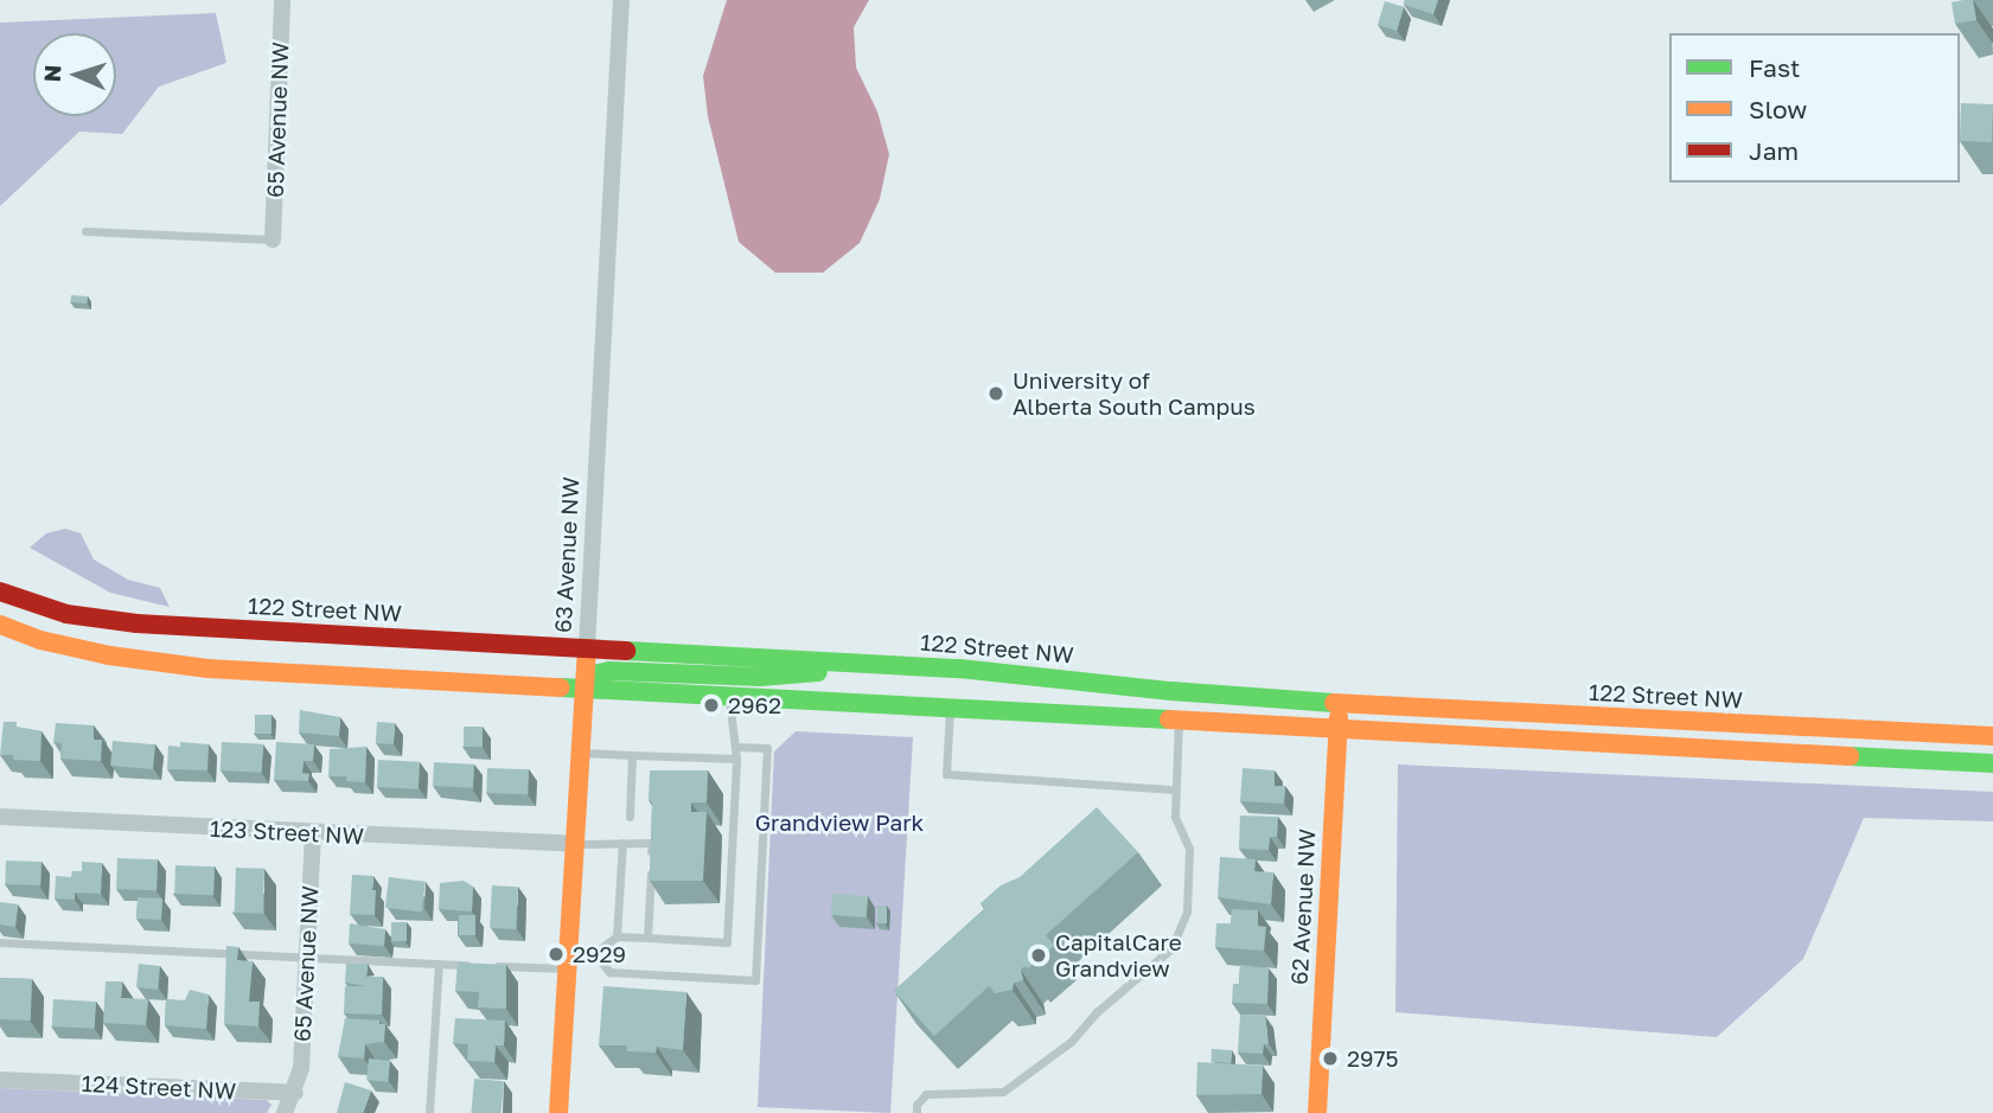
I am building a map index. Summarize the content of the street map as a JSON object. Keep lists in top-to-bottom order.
{
  "streets": {
    "main road": ["63 Avenue NW", "122 Street NW", "62 Avenue NW"],
    "street": ["65 Avenue NW", "123 Street NW", "124 Street NW"]
  },
  "crossings": [
    ["65 Avenue NW", "123 Street NW"],
    ["65 Avenue NW", "124 Street NW"],
    ["63 Avenue NW", "122 Street NW"],
    ["63 Avenue NW", "123 Street NW"],
    ["122 Street NW", "62 Avenue NW"]
  ],
  "parks": ["Grandview Park"],
  "places": [
    "University of Alberta South Campus",
    "2962",
    "2929",
    "CapitalCare Grandview",
    "2975"
  ],
  "legend": ["Fast", "Slow", "Jam"],
  "north": "left"
}
